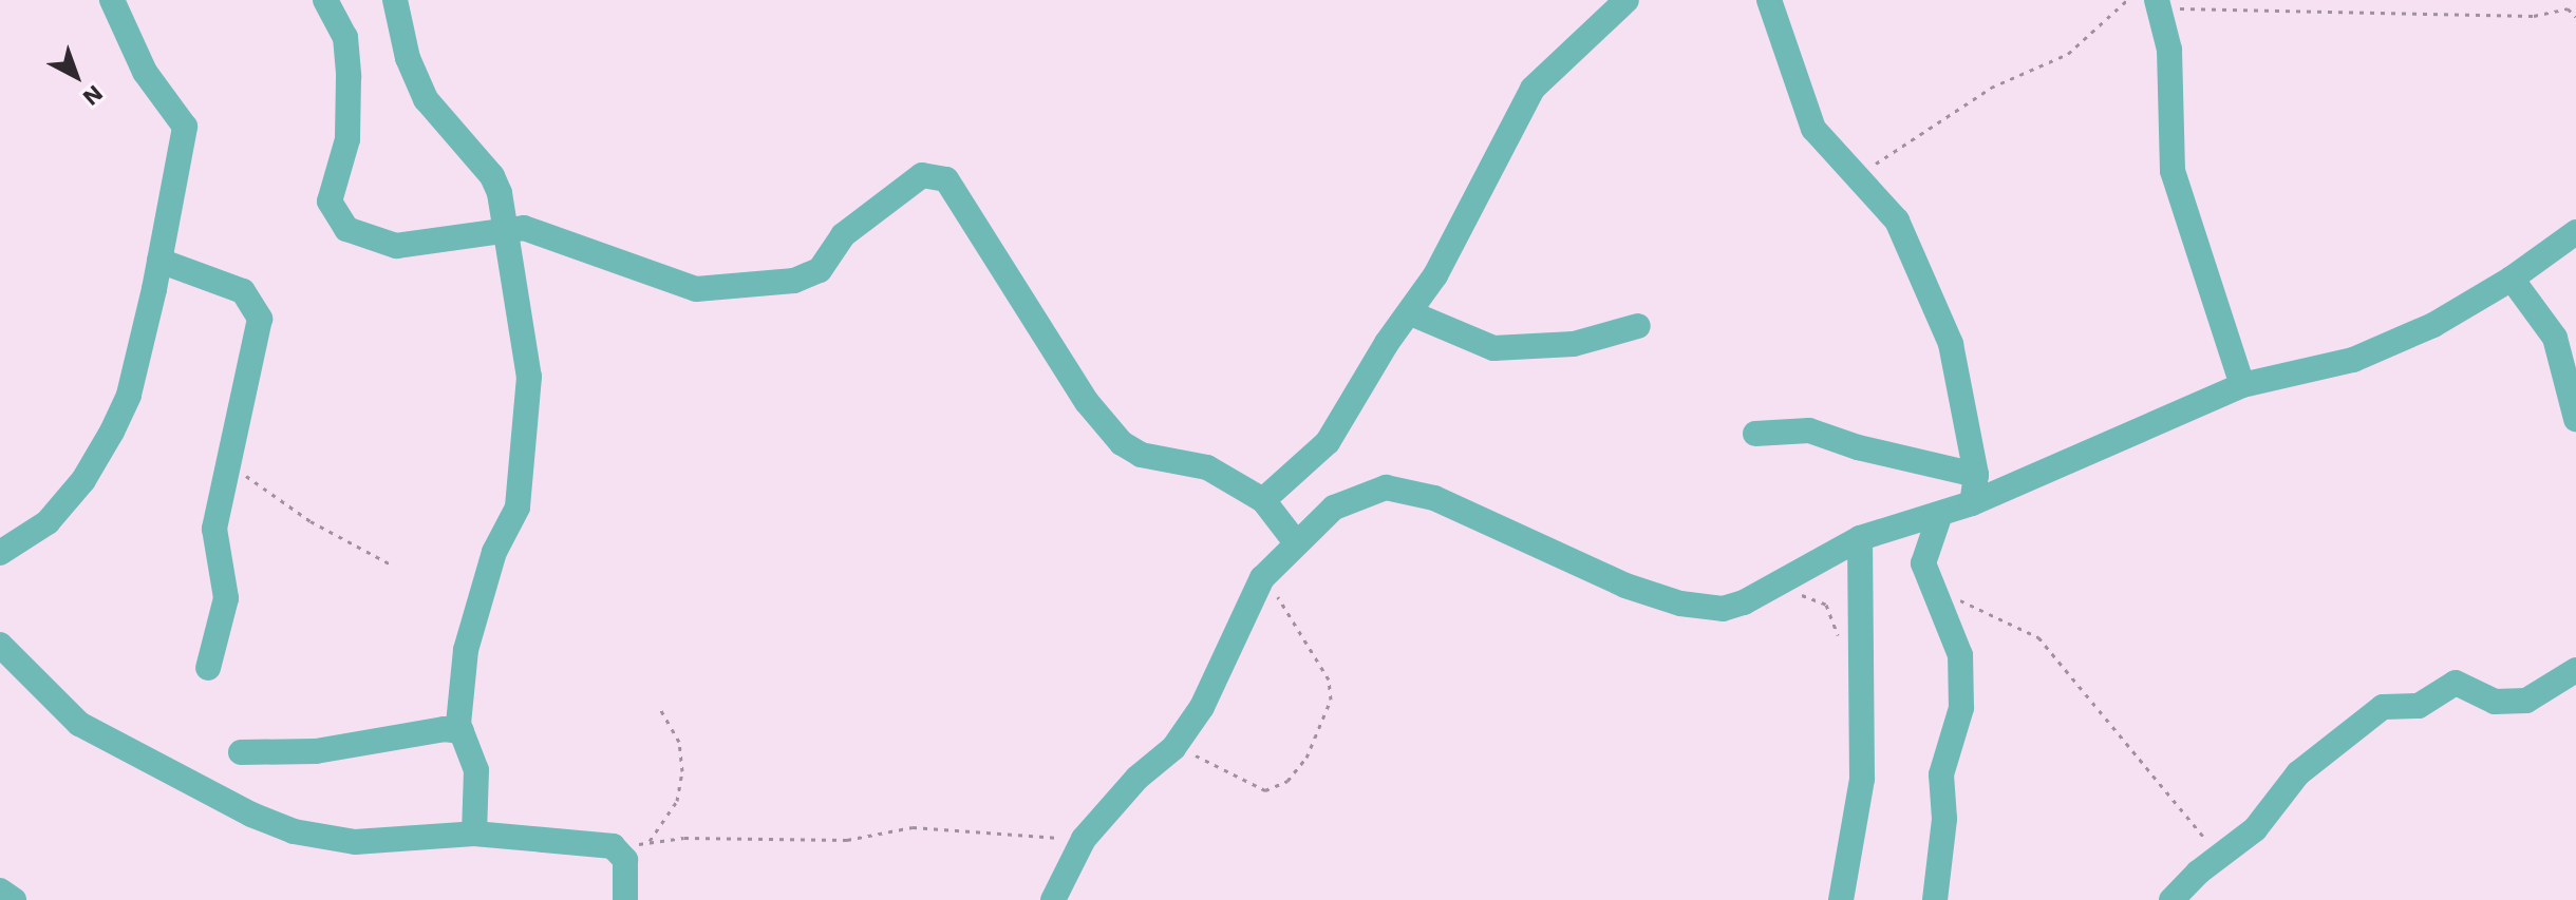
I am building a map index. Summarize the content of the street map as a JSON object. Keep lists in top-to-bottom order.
{
  "north": "bottom right"
}
